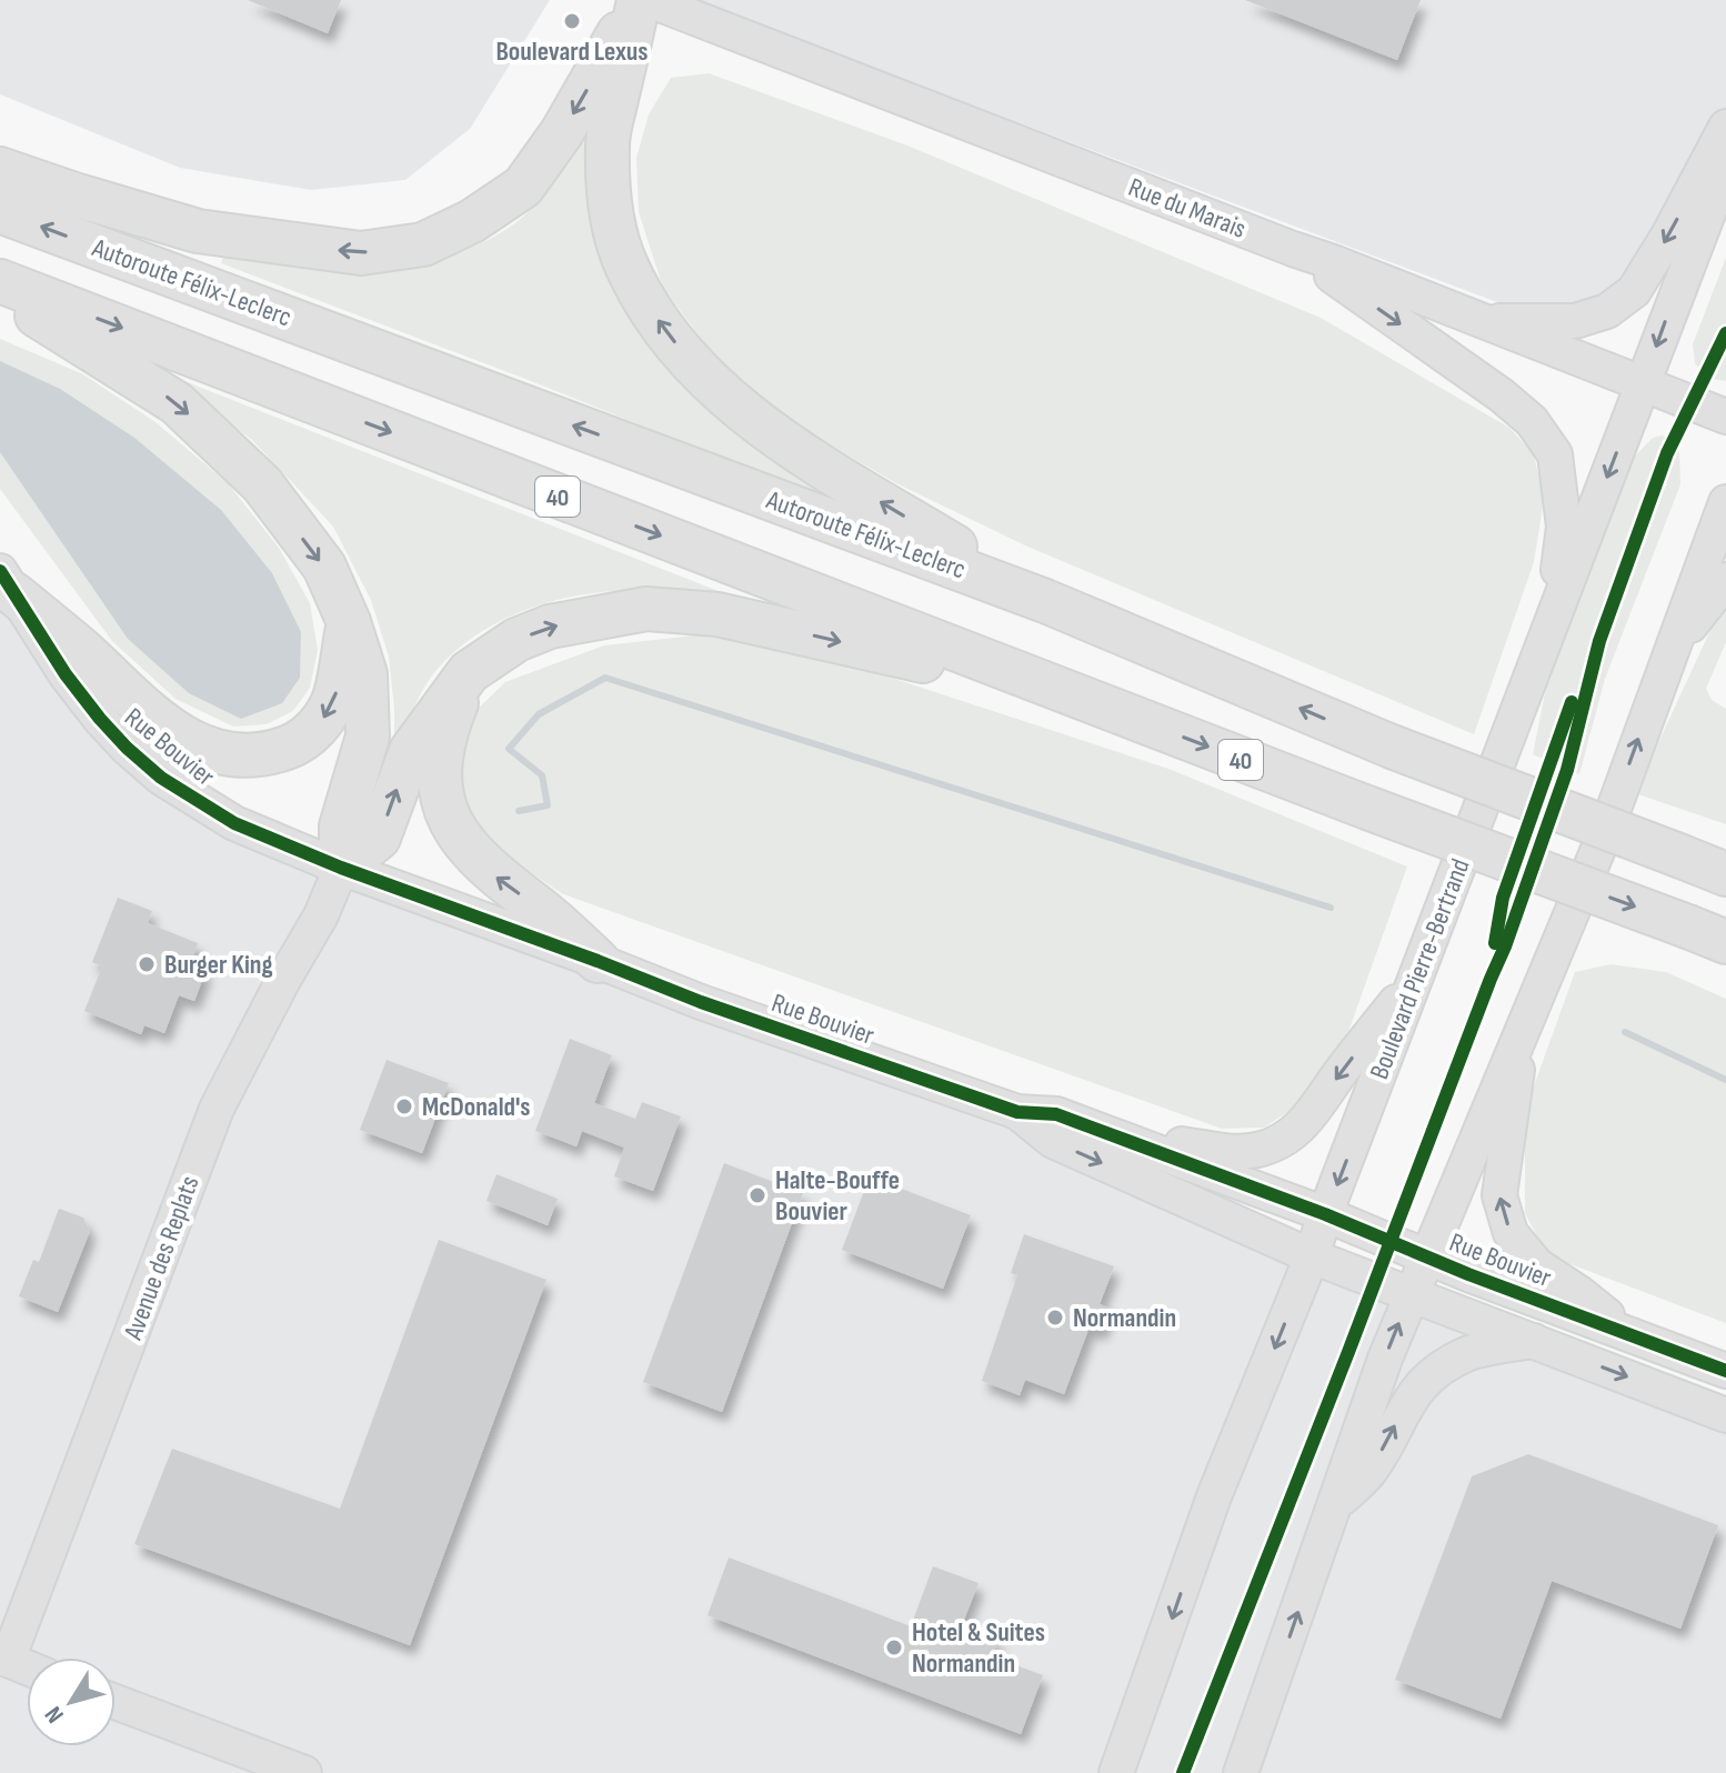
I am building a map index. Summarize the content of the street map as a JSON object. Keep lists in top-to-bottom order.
{
  "streets": {
    "highway": ["Autoroute Félix-Leclerc", "40"],
    "main road": [
      "Rue du Marais",
      "Rue Bouvier",
      "Boulevard Pierre-Bertrand",
      "Avenue des Replats"
    ]
  },
  "crossings": [
    ["Rue du Marais", "Boulevard Pierre-Bertrand"],
    ["Rue Bouvier", "Boulevard Pierre-Bertrand"],
    ["Rue Bouvier", "Avenue des Replats"]
  ],
  "places": [
    "Boulevard Lexus",
    "Burger King",
    "McDonald's",
    "Halte-Bouffe Bouvier",
    "Normandin",
    "Hotel & Suites Normandin"
  ],
  "north": "bottom left"
}
